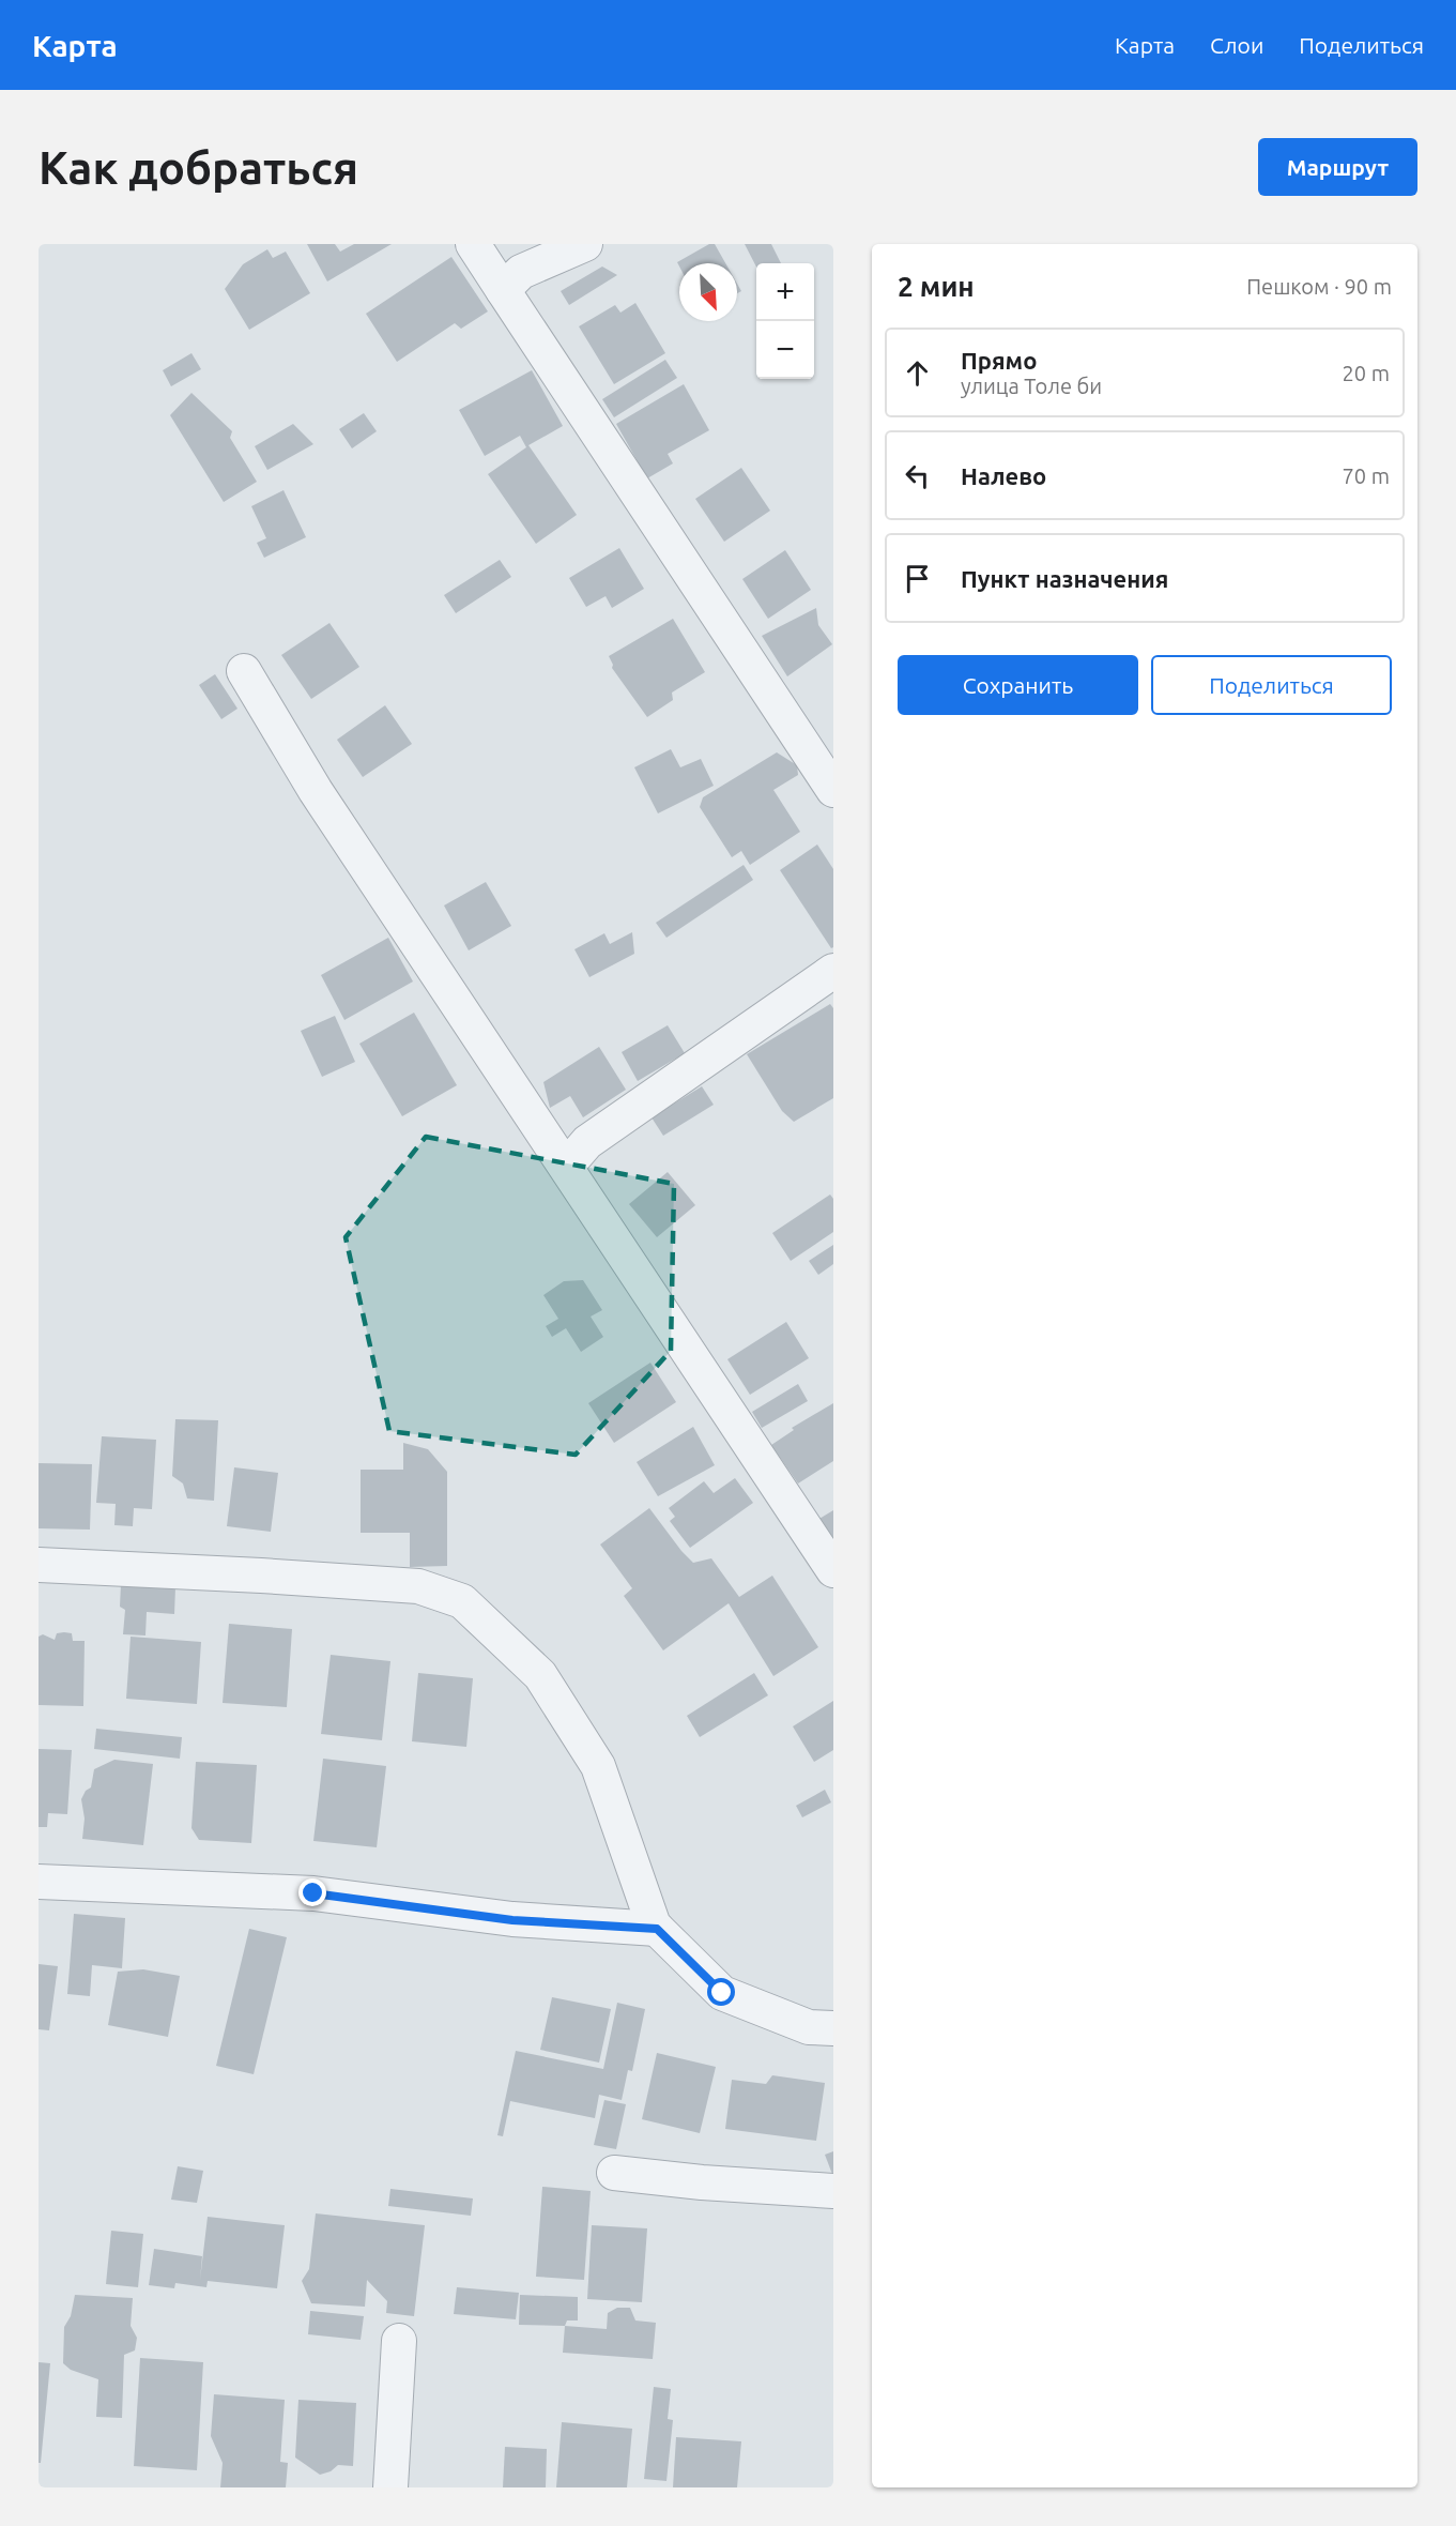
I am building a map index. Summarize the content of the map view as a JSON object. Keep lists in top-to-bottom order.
{
  "north": "bottom right",
  "page": {
    "header": "Карта",
    "nav": ["Карта", "Слои", "Поделиться"],
    "buttons": [
      "Маршрут",
      ["Сохранить", "Поделиться"]
    ],
    "title": "Как добраться",
    "heading": ["2 мин", "Пешком · 90 m"],
    "map_buttons": ["+", "−"],
    "list": [
      ["Прямо", "улица Толе би", "20 m"],
      ["Налево", "70 m"],
      "Пункт назначения"
    ]
  }
}
